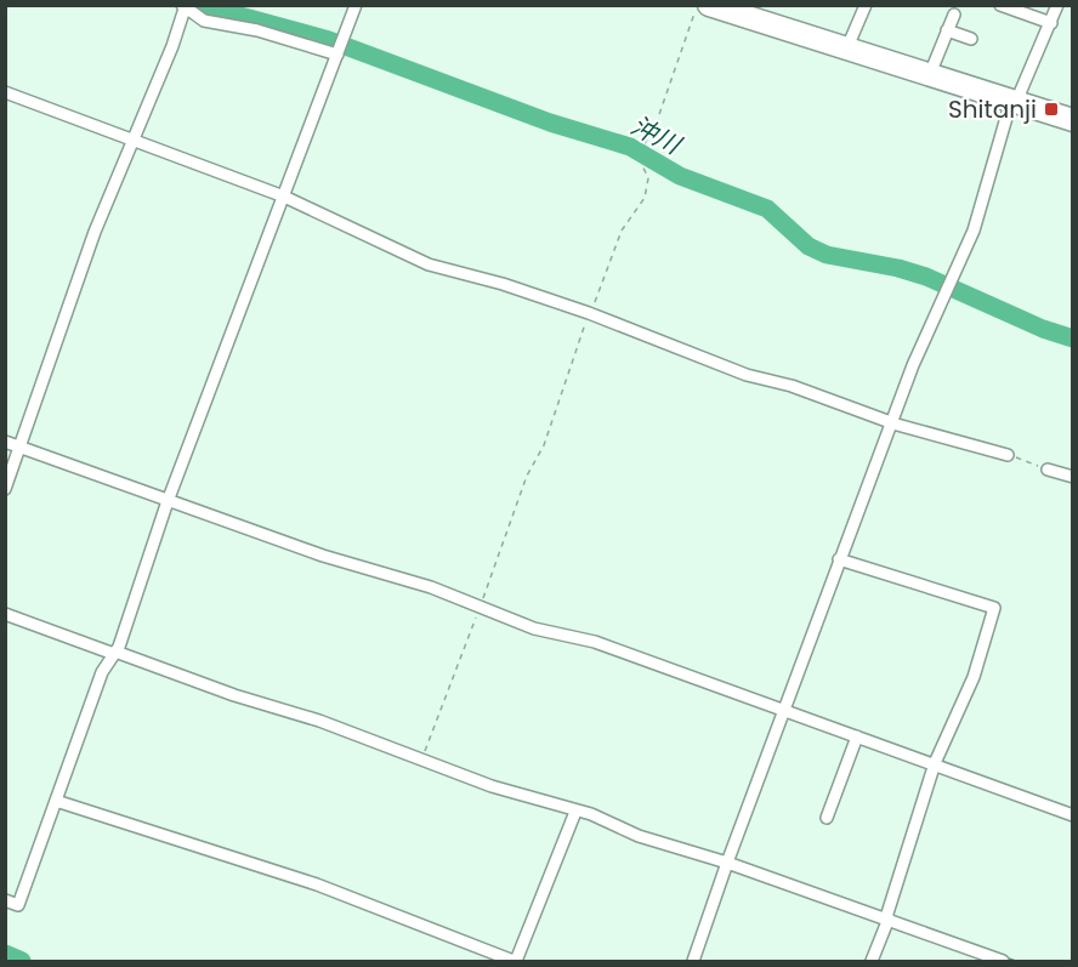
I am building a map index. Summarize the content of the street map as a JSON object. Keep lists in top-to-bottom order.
{
  "water": ["沖川"],
  "places": {
    "transit": ["Shitanji"]
  }
}
